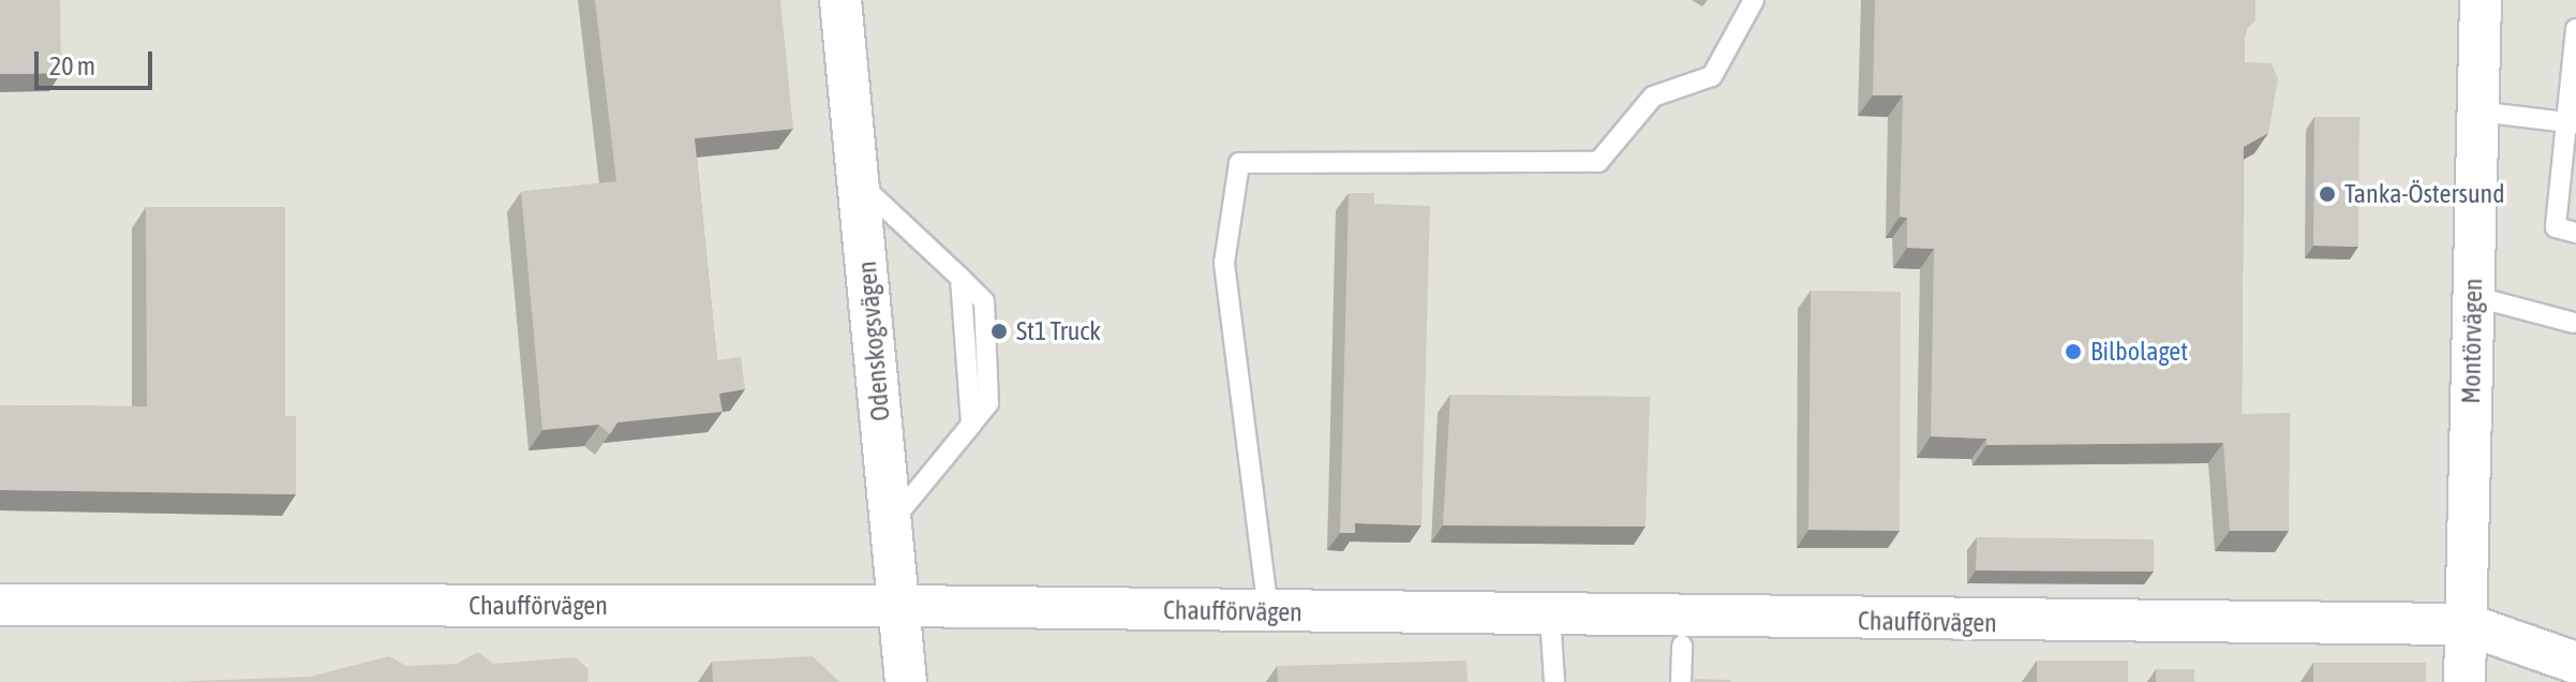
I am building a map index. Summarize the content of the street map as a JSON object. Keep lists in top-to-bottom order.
{
  "streets": {
    "street": ["Odenskogsvägen", "Montörvägen", "Chaufförvägen"]
  },
  "crossings": [
    ["Odenskogsvägen", "Chaufförvägen"],
    ["Montörvägen", "Chaufförvägen"]
  ],
  "places": ["Tanka-Östersund", "St1 Truck", "Bilbolaget"],
  "scale_bar": "20 m"
}
